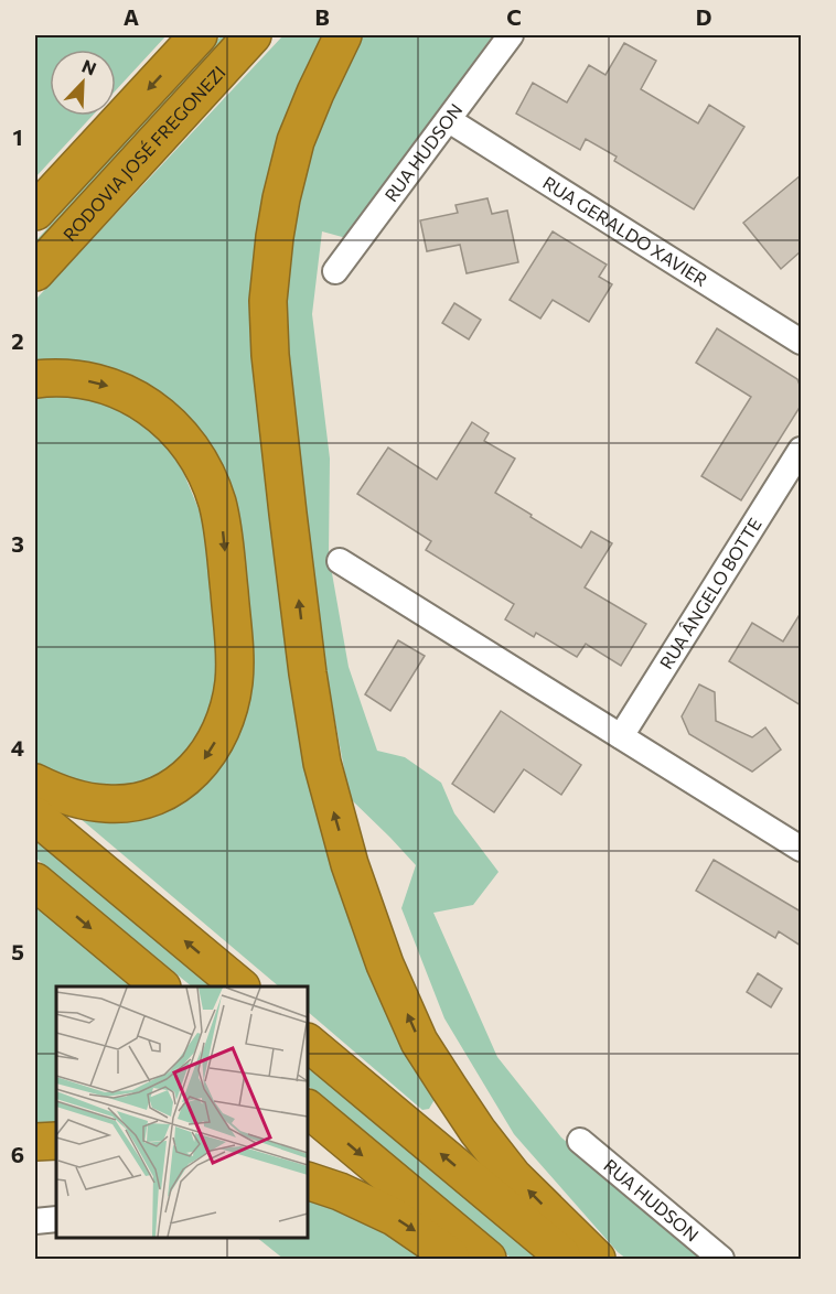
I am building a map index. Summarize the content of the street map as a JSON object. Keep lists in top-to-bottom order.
{
  "streets": {
    "highway": ["RODOVIA JOSÉ FREGONEZI"],
    "street": ["RUA HUDSON", "RUA GERALDO XAVIER", "RUA ÂNGELO BOTTE"]
  },
  "crossings": [
    ["RUA HUDSON", "RUA GERALDO XAVIER"]
  ],
  "north": "top right",
  "grid": {
    "columns": [
      "A",
      "B",
      "C",
      "D"
    ],
    "rows": [
      "1",
      "2",
      "3",
      "4",
      "5",
      "6"
    ]
  }
}
